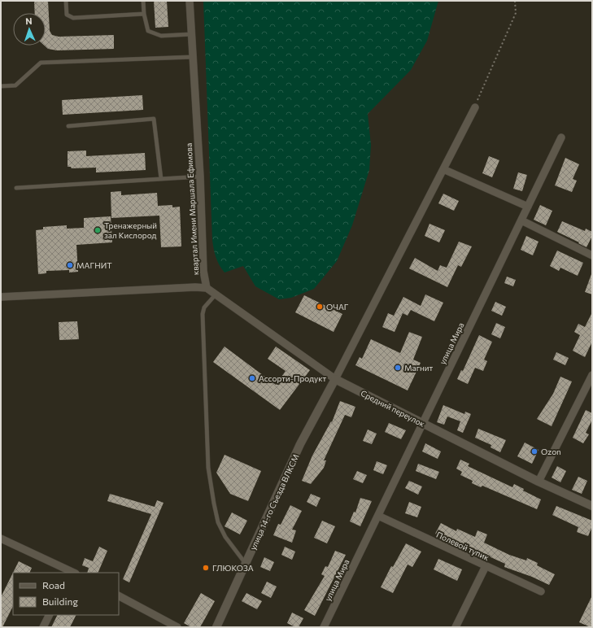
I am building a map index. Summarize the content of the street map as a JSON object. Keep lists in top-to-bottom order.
{
  "streets": {
    "street": [
      "квартал Имени Маршала Ефимова",
      "улица Мира",
      "Средний переулок",
      "улица 14-го Съезда ВЛКСМ",
      "Полевой тупик"
    ]
  },
  "crossings": [
    ["квартал Имени Маршала Ефимова", "Средний переулок"],
    ["улица Мира", "Средний переулок"],
    ["улица Мира", "Полевой тупик"],
    ["Средний переулок", "улица 14-го Съезда ВЛКСМ"]
  ],
  "places": [
    "Тренажерный зал Кислород",
    "МАГНИТ",
    "ОЧАГ",
    "Магнит",
    "Ассорти-Продукт",
    "Ozon",
    "ГЛЮКОЗА"
  ],
  "legend": ["Road", "Building"],
  "north": "top"
}
